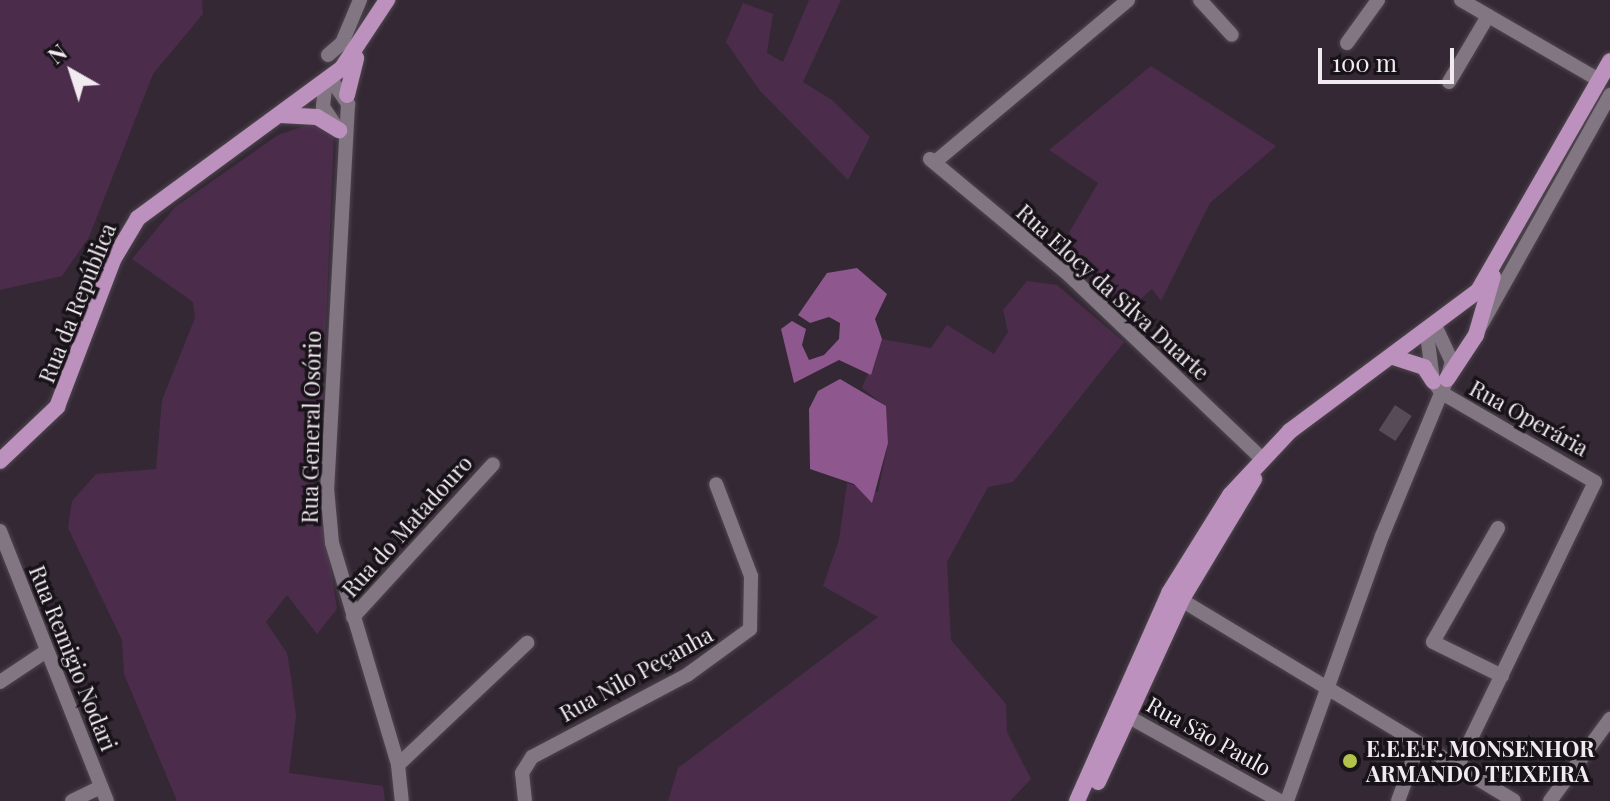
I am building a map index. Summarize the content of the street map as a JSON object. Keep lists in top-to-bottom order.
{
  "streets": {
    "main road": ["Rua da República"],
    "street": [
      "Rua Elocy da Silva Duarte",
      "Rua Operária",
      "Rua General Osório",
      "Rua do Matadouro",
      "Rua Remigio Nodari",
      "Rua Nilo Peçanha",
      "Rua São Paulo"
    ]
  },
  "crossings": [
    ["Rua da República", "Rua General Osório"],
    ["Rua General Osório", "Rua do Matadouro"]
  ],
  "places": ["E.E.E.F. MONSENHOR ARMANDO TEIXEIRA"],
  "scale_bar": "100 m",
  "north": "top left"
}
